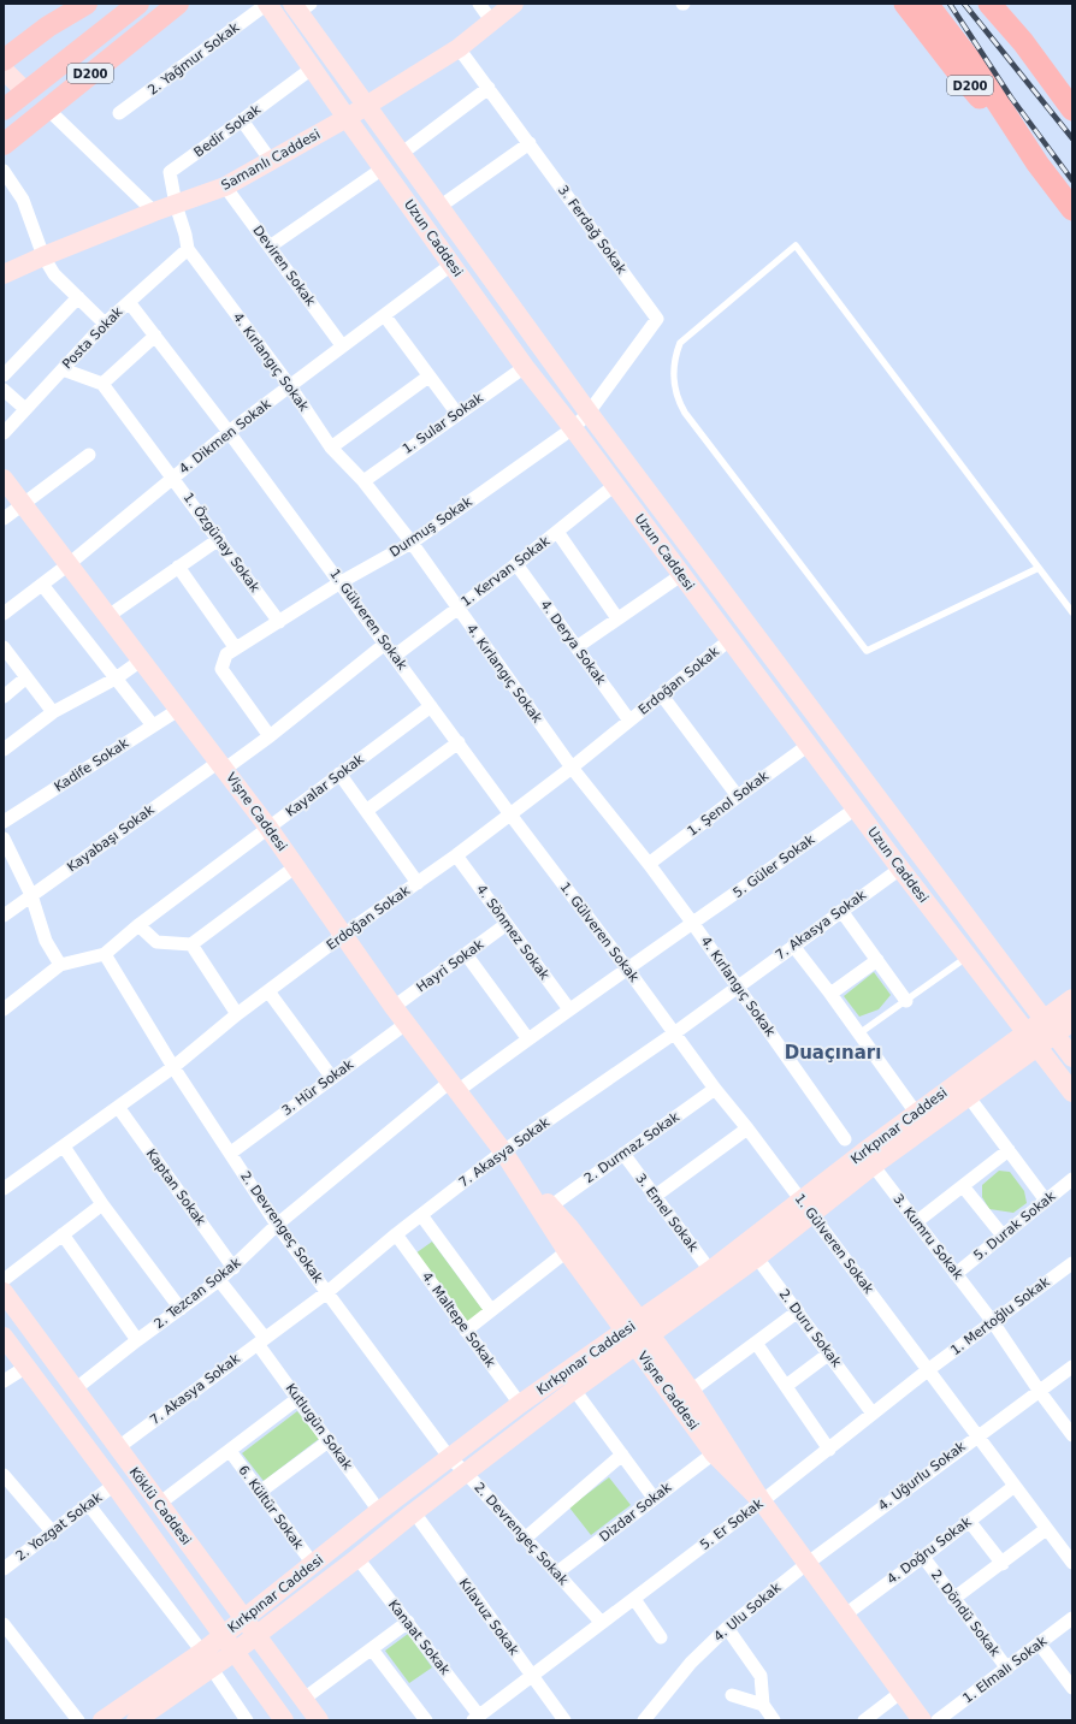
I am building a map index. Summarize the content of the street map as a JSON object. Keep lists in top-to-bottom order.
{
  "streets": {
    "highway": ["D200"],
    "main road": [
      "Samanlı Caddesi",
      "Uzun Caddesi",
      "Vişne Caddesi",
      "Kırkpınar Caddesi",
      "Köklü Caddesi"
    ],
    "street": [
      "2. Yağmur Sokak",
      "Bedir Sokak",
      "3. Ferdağ Sokak",
      "Deviren Sokak",
      "Posta Sokak",
      "4. Kırlangıç Sokak",
      "1. Sular Sokak",
      "4. Dikmen Sokak",
      "Durmuş Sokak",
      "1. Özgünay Sokak",
      "1. Kervan Sokak",
      "1. Gülveren Sokak",
      "4. Derya Sokak",
      "Erdoğan Sokak",
      "Kadife Sokak",
      "Kayalar Sokak",
      "1. Şenol Sokak",
      "Kayabaşı Sokak",
      "5. Güler Sokak",
      "7. Akasya Sokak",
      "4. Sönmez Sokak",
      "Hayri Sokak",
      "3. Hür Sokak",
      "2. Durmaz Sokak",
      "Kaptan Sokak",
      "3. Emel Sokak",
      "5. Durak Sokak",
      "2. Devrengeç Sokak",
      "3. Kumru Sokak",
      "2. Tezcan Sokak",
      "1. Mertoğlu Sokak",
      "4. Maltepe Sokak",
      "2. Duru Sokak",
      "Kutlugün Sokak",
      "4. Uğurlu Sokak",
      "6. Kültür Sokak",
      "Dizdar Sokak",
      "5. Er Sokak",
      "2. Yozgat Sokak",
      "4. Doğru Sokak",
      "4. Ulu Sokak",
      "2. Döndü Sokak",
      "Kılavuz Sokak",
      "Kanaat Sokak",
      "1. Elmalı Sokak"
    ]
  },
  "crossings": [
    ["2. Yağmur Sokak", "Uzun Caddesi"],
    ["Bedir Sokak", "Samanlı Caddesi"],
    ["Bedir Sokak", "Uzun Caddesi"],
    ["Bedir Sokak", "4. Kırlangıç Sokak"],
    ["Samanlı Caddesi", "3. Ferdağ Sokak"],
    ["Samanlı Caddesi", "Uzun Caddesi"],
    ["Samanlı Caddesi", "Deviren Sokak"],
    ["Samanlı Caddesi", "4. Kırlangıç Sokak"],
    ["3. Ferdağ Sokak", "Uzun Caddesi"],
    ["3. Ferdağ Sokak", "Durmuş Sokak"],
    ["Uzun Caddesi", "1. Sular Sokak"],
    ["Uzun Caddesi", "4. Dikmen Sokak"],
    ["Uzun Caddesi", "Durmuş Sokak"],
    ["Uzun Caddesi", "1. Kervan Sokak"],
    ["Uzun Caddesi", "Erdoğan Sokak"],
    ["Uzun Caddesi", "1. Şenol Sokak"],
    ["Uzun Caddesi", "5. Güler Sokak"],
    ["Uzun Caddesi", "7. Akasya Sokak"],
    ["Uzun Caddesi", "Kırkpınar Caddesi"],
    ["Deviren Sokak", "4. Dikmen Sokak"],
    ["Posta Sokak", "4. Kırlangıç Sokak"],
    ["Posta Sokak", "1. Gülveren Sokak"],
    ["4. Kırlangıç Sokak", "1. Sular Sokak"],
    ["4. Kırlangıç Sokak", "4. Dikmen Sokak"],
    ["4. Kırlangıç Sokak", "Durmuş Sokak"],
    ["4. Kırlangıç Sokak", "1. Kervan Sokak"],
    ["4. Kırlangıç Sokak", "Erdoğan Sokak"],
    ["4. Kırlangıç Sokak", "1. Şenol Sokak"],
    ["4. Kırlangıç Sokak", "5. Güler Sokak"],
    ["4. Kırlangıç Sokak", "7. Akasya Sokak"],
    ["4. Dikmen Sokak", "1. Özgünay Sokak"],
    ["4. Dikmen Sokak", "1. Gülveren Sokak"],
    ["4. Dikmen Sokak", "Vişne Caddesi"],
    ["Durmuş Sokak", "1. Özgünay Sokak"],
    ["Durmuş Sokak", "1. Gülveren Sokak"],
    ["1. Kervan Sokak", "1. Gülveren Sokak"],
    ["1. Kervan Sokak", "4. Derya Sokak"],
    ["1. Gülveren Sokak", "Erdoğan Sokak"],
    ["1. Gülveren Sokak", "Kayalar Sokak"],
    ["1. Gülveren Sokak", "5. Güler Sokak"],
    ["1. Gülveren Sokak", "7. Akasya Sokak"],
    ["1. Gülveren Sokak", "Kırkpınar Caddesi"],
    ["1. Gülveren Sokak", "2. Durmaz Sokak"],
    ["1. Gülveren Sokak", "1. Mertoğlu Sokak"],
    ["1. Gülveren Sokak", "4. Uğurlu Sokak"],
    ["1. Gülveren Sokak", "5. Er Sokak"],
    ["1. Gülveren Sokak", "4. Doğru Sokak"],
    ["4. Derya Sokak", "Erdoğan Sokak"],
    ["Erdoğan Sokak", "Vişne Caddesi"],
    ["Erdoğan Sokak", "4. Sönmez Sokak"],
    ["Erdoğan Sokak", "Kaptan Sokak"],
    ["Erdoğan Sokak", "2. Devrengeç Sokak"],
    ["Kadife Sokak", "Vişne Caddesi"],
    ["Kayalar Sokak", "Vişne Caddesi"],
    ["Kayalar Sokak", "2. Devrengeç Sokak"],
    ["Vişne Caddesi", "Kayabaşı Sokak"],
    ["Vişne Caddesi", "7. Akasya Sokak"],
    ["Vişne Caddesi", "Hayri Sokak"],
    ["Vişne Caddesi", "3. Hür Sokak"],
    ["Vişne Caddesi", "Kırkpınar Caddesi"],
    ["Vişne Caddesi", "2. Durmaz Sokak"],
    ["Vişne Caddesi", "2. Tezcan Sokak"],
    ["Vişne Caddesi", "4. Uğurlu Sokak"],
    ["Vişne Caddesi", "Dizdar Sokak"],
    ["Vişne Caddesi", "5. Er Sokak"],
    ["Vişne Caddesi", "4. Doğru Sokak"],
    ["Vişne Caddesi", "4. Ulu Sokak"],
    ["5. Güler Sokak", "4. Sönmez Sokak"],
    ["5. Güler Sokak", "2. Tezcan Sokak"],
    ["7. Akasya Sokak", "2. Devrengeç Sokak"],
    ["7. Akasya Sokak", "4. Maltepe Sokak"],
    ["7. Akasya Sokak", "Kutlugün Sokak"],
    ["7. Akasya Sokak", "Köklü Caddesi"],
    ["4. Sönmez Sokak", "Hayri Sokak"],
    ["4. Sönmez Sokak", "2. Tezcan Sokak"],
    ["3. Hür Sokak", "2. Devrengeç Sokak"],
    ["Kırkpınar Caddesi", "3. Emel Sokak"],
    ["Kırkpınar Caddesi", "2. Devrengeç Sokak"],
    ["Kırkpınar Caddesi", "3. Kumru Sokak"],
    ["Kırkpınar Caddesi", "4. Maltepe Sokak"],
    ["Kırkpınar Caddesi", "2. Duru Sokak"],
    ["Kırkpınar Caddesi", "Kutlugün Sokak"],
    ["Kırkpınar Caddesi", "Köklü Caddesi"],
    ["Kırkpınar Caddesi", "6. Kültür Sokak"],
    ["Kırkpınar Caddesi", "Kılavuz Sokak"],
    ["Kırkpınar Caddesi", "Kanaat Sokak"],
    ["2. Durmaz Sokak", "3. Emel Sokak"],
    ["Kaptan Sokak", "2. Tezcan Sokak"],
    ["5. Durak Sokak", "3. Kumru Sokak"],
    ["2. Devrengeç Sokak", "2. Tezcan Sokak"],
    ["2. Devrengeç Sokak", "Dizdar Sokak"],
    ["2. Devrengeç Sokak", "5. Er Sokak"],
    ["3. Kumru Sokak", "1. Mertoğlu Sokak"],
    ["3. Kumru Sokak", "4. Uğurlu Sokak"],
    ["2. Tezcan Sokak", "Kutlugün Sokak"],
    ["2. Tezcan Sokak", "Köklü Caddesi"],
    ["1. Mertoğlu Sokak", "5. Er Sokak"],
    ["2. Duru Sokak", "5. Er Sokak"],
    ["4. Uğurlu Sokak", "4. Ulu Sokak"],
    ["Köklü Caddesi", "2. Yozgat Sokak"],
    ["5. Er Sokak", "Kılavuz Sokak"],
    ["5. Er Sokak", "Kanaat Sokak"],
    ["4. Doğru Sokak", "2. Döndü Sokak"],
    ["2. Döndü Sokak", "1. Elmalı Sokak"]
  ],
  "districts": ["Duaçınarı"]
}
